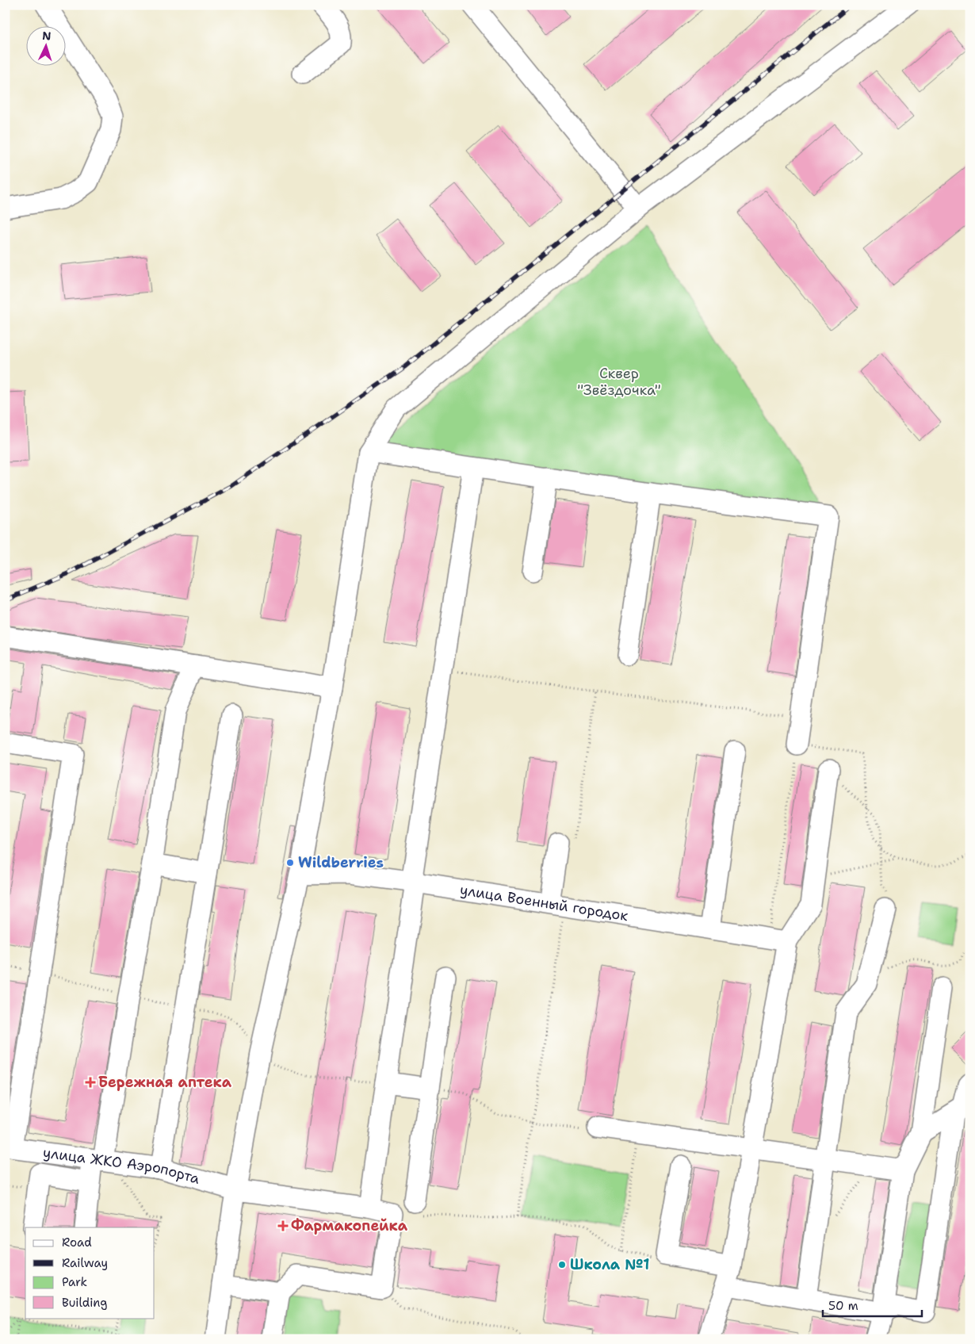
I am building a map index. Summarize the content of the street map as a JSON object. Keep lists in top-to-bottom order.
{
  "streets": {
    "street": ["улица Военный городок", "улица ЖКО Аэропорта"]
  },
  "parks": ["Сквер \"Звёздочка\""],
  "places": {
    "other": ["Wildberries", "Школа №1"],
    "health": ["Бережная аптека", "Фармакопейка"]
  },
  "legend": [
    "Road",
    "Railway",
    "Park",
    "Building"
  ],
  "scale_bar": "50 m",
  "north": "top"
}
